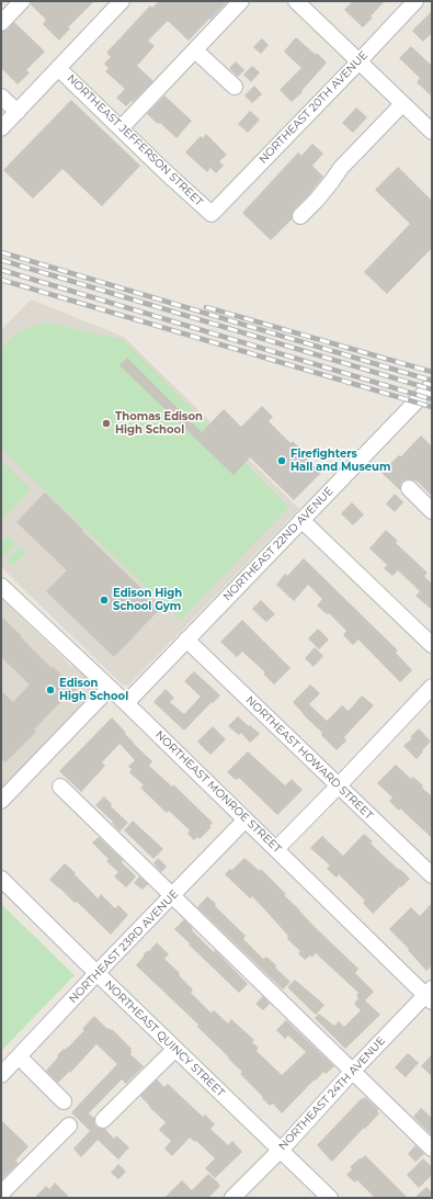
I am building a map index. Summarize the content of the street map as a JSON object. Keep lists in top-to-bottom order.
{
  "streets": {
    "street": [
      "NORTHEAST 20TH AVENUE",
      "NORTHEAST JEFFERSON STREET",
      "NORTHEAST 22ND AVENUE",
      "NORTHEAST HOWARD STREET",
      "NORTHEAST MONROE STREET",
      "NORTHEAST 23RD AVENUE",
      "NORTHEAST QUINCY STREET",
      "NORTHEAST 24TH AVENUE"
    ]
  },
  "crossings": [
    ["NORTHEAST 20TH AVENUE", "NORTHEAST JEFFERSON STREET"],
    ["NORTHEAST 22ND AVENUE", "NORTHEAST HOWARD STREET"],
    ["NORTHEAST 22ND AVENUE", "NORTHEAST MONROE STREET"],
    ["NORTHEAST MONROE STREET", "NORTHEAST 23RD AVENUE"],
    ["NORTHEAST MONROE STREET", "NORTHEAST 24TH AVENUE"],
    ["NORTHEAST 23RD AVENUE", "NORTHEAST QUINCY STREET"],
    ["NORTHEAST QUINCY STREET", "NORTHEAST 24TH AVENUE"]
  ],
  "places": [
    "Thomas Edison High School",
    "Firefighters Hall and Museum",
    "Edison High School Gym",
    "Edison High School"
  ]
}
